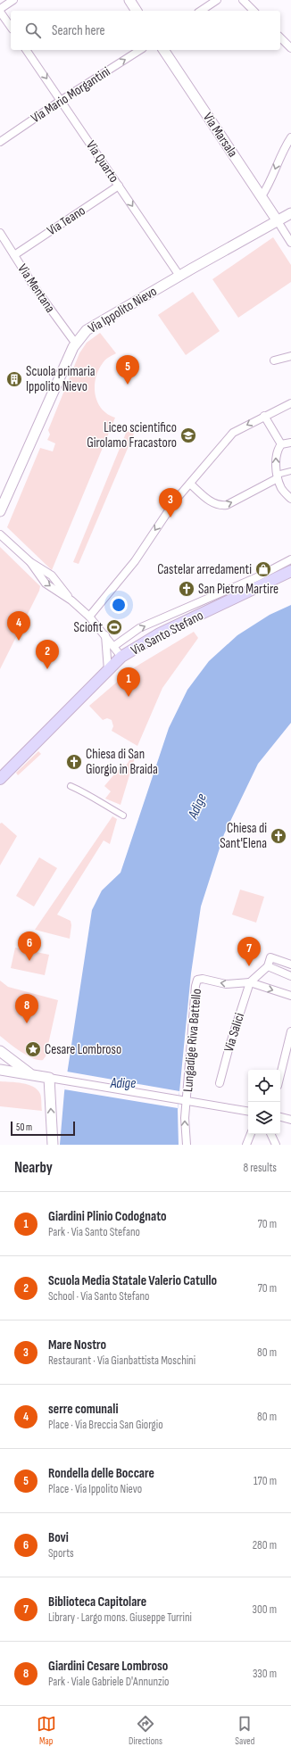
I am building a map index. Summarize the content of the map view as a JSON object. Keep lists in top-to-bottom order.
{
  "streets": {
    "main road": ["Via Santo Stefano"],
    "street": [
      "Via Mario Morgantini",
      "Via Marsala",
      "Via Quarto",
      "Via Teano",
      "Via Mentana",
      "Via Ippolito Nievo",
      "Via Salici",
      "Lungadige Riva Battello"
    ]
  },
  "crossings": [
    ["Via Mario Morgantini", "Via Quarto"],
    ["Via Marsala", "Via Ippolito Nievo"],
    ["Via Quarto", "Via Teano"],
    ["Via Quarto", "Via Ippolito Nievo"],
    ["Via Teano", "Via Mentana"],
    ["Via Mentana", "Via Ippolito Nievo"],
    ["Via Salici", "Lungadige Riva Battello"]
  ],
  "one_way": ["Via Mario Morgantini", "Via Quarto"],
  "water": ["Adige"],
  "places": {
    "building": ["Scuola primaria Ippolito Nievo"],
    "school or university": ["Liceo scientifico Girolamo Fracastoro"],
    "shop": ["Castelar arredamenti"],
    "church": ["San Pietro Martire", "Chiesa di San Giorgio in Braida", "Chiesa di Sant'Elena"],
    "sports": ["Sciofit"],
    "place": ["Cesare Lombroso"]
  },
  "scale_bar": "50 m",
  "page": {
    "search": "Search here",
    "pins": [
      "5",
      "3",
      "4",
      "2",
      "1",
      "6",
      "7",
      "8"
    ],
    "scale": "50 m",
    "heading": ["Nearby", "8 results"],
    "list": [
      {
        "mark": "1",
        "name": "Giardini Plinio Codognato",
        "note": "Park · Via Santo Stefano",
        "value": "70 m"
      },
      {
        "mark": "2",
        "name": "Scuola Media Statale Valerio Catullo",
        "note": "School · Via Santo Stefano",
        "value": "70 m"
      },
      {
        "mark": "3",
        "name": "Mare Nostro",
        "note": "Restaurant · Via Gianbattista Moschini",
        "value": "80 m"
      },
      {
        "mark": "4",
        "name": "serre comunali",
        "note": "Place · Via Breccia San Giorgio",
        "value": "80 m"
      },
      {
        "mark": "5",
        "name": "Rondella delle Boccare",
        "note": "Place · Via Ippolito Nievo",
        "value": "170 m"
      },
      {
        "mark": "6",
        "name": "Bovi",
        "note": "Sports",
        "value": "280 m"
      },
      {
        "mark": "7",
        "name": "Biblioteca Capitolare",
        "note": "Library · Largo mons. Giuseppe Turrini",
        "value": "300 m"
      },
      {
        "mark": "8",
        "name": "Giardini Cesare Lombroso",
        "note": "Park · Viale Gabriele D'Annunzio",
        "value": "330 m"
      }
    ],
    "nav": ["Map", "Directions", "Saved"]
  }
}
